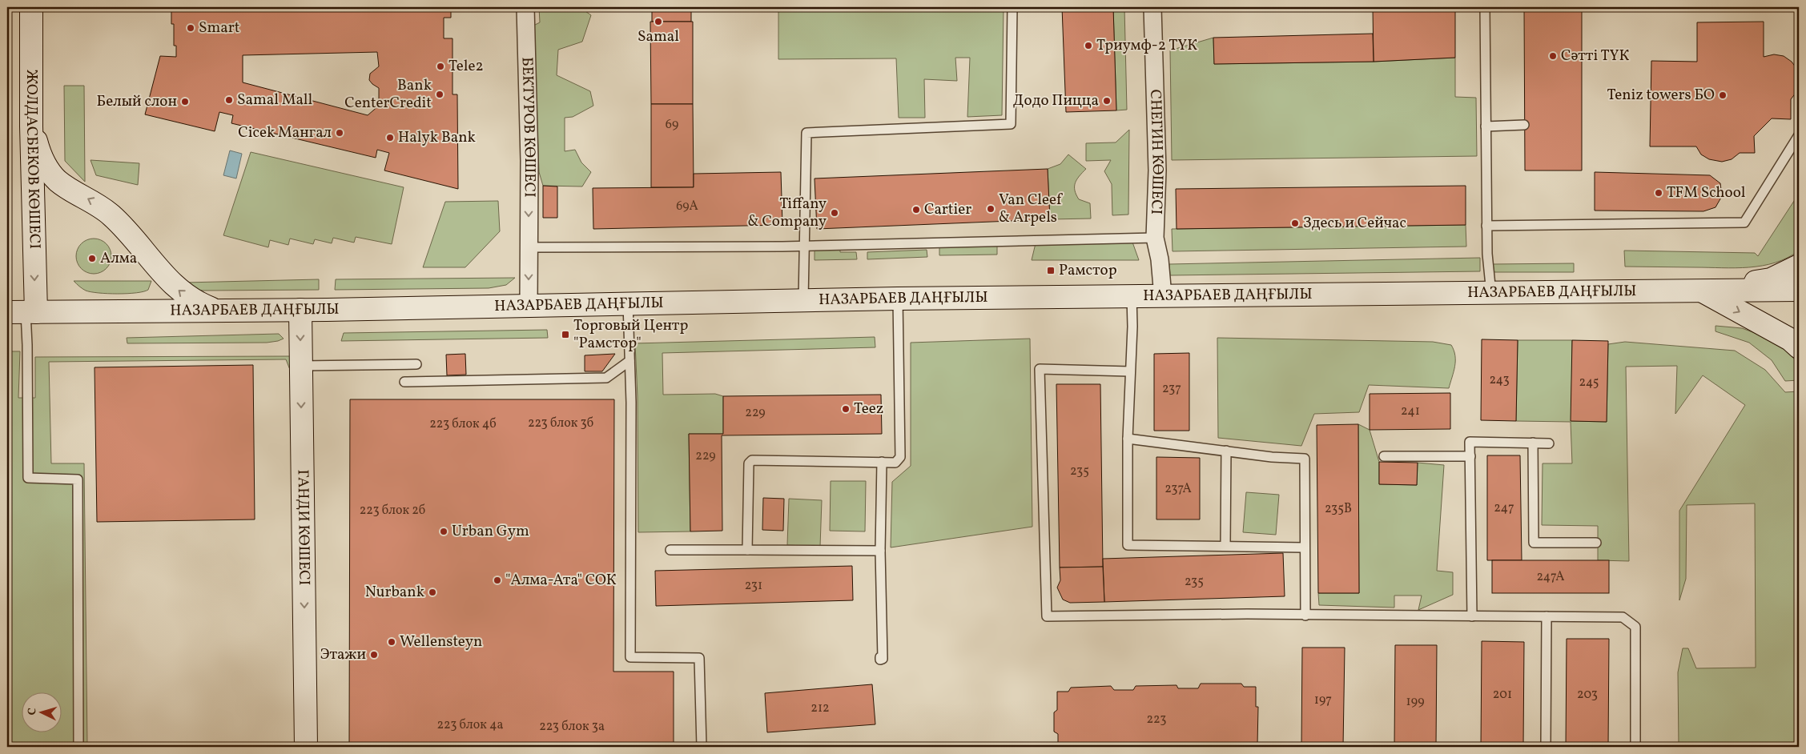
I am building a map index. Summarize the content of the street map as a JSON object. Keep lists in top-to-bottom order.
{
  "streets": {
    "main road": ["ЖОЛДАСБЕКОВ КӨШЕСІ", "НАЗАРБАЕВ ДАҢҒЫЛЫ", "ГАНДИ КӨШЕСІ"],
    "street": ["БЕКТУРОВ КӨШЕСІ", "СНЕГИН КӨШЕСІ"]
  },
  "crossings": [
    ["БЕКТУРОВ КӨШЕСІ", "НАЗАРБАЕВ ДАҢҒЫЛЫ"],
    ["СНЕГИН КӨШЕСІ", "НАЗАРБАЕВ ДАҢҒЫЛЫ"],
    ["ЖОЛДАСБЕКОВ КӨШЕСІ", "НАЗАРБАЕВ ДАҢҒЫЛЫ"],
    ["НАЗАРБАЕВ ДАҢҒЫЛЫ", "ГАНДИ КӨШЕСІ"]
  ],
  "one_way": ["БЕКТУРОВ КӨШЕСІ", "ЖОЛДАСБЕКОВ КӨШЕСІ", "ГАНДИ КӨШЕСІ"],
  "places": {
    "other": [
      "Samal",
      "Smart",
      "Триумф-2 ТҮК",
      "Сәтті ТҮК",
      "Tele2",
      "Bank CenterCredit",
      "Teniz towers БО",
      "Samal Mall",
      "Додо Пицца",
      "Белый слон",
      "Cicek Мангал",
      "Halyk Bank",
      "TFM School",
      "Van Cleef & Arpels",
      "Cartier",
      "Tiffany & Company",
      "Здесь и Сейчас",
      "Алма",
      "Teez",
      "Urban Gym",
      "\"Алма-Ата\" СОК",
      "Nurbank",
      "Wellensteyn",
      "Этажи"
    ],
    "transit": ["Рамстор", "Торговый Центр \"Рамстор\""]
  },
  "house_numbers": [
    "69",
    "69А",
    "243",
    "245",
    "237",
    "241",
    "229",
    "223 блок 3б",
    "223 блок 4б",
    "229",
    "235",
    "237А",
    "247",
    "235В",
    "223 блок 2б",
    "247А",
    "235",
    "231",
    "201",
    "203",
    "197",
    "199",
    "212",
    "223",
    "223 блок 4а",
    "223 блок 3а"
  ],
  "north": "left"
}
